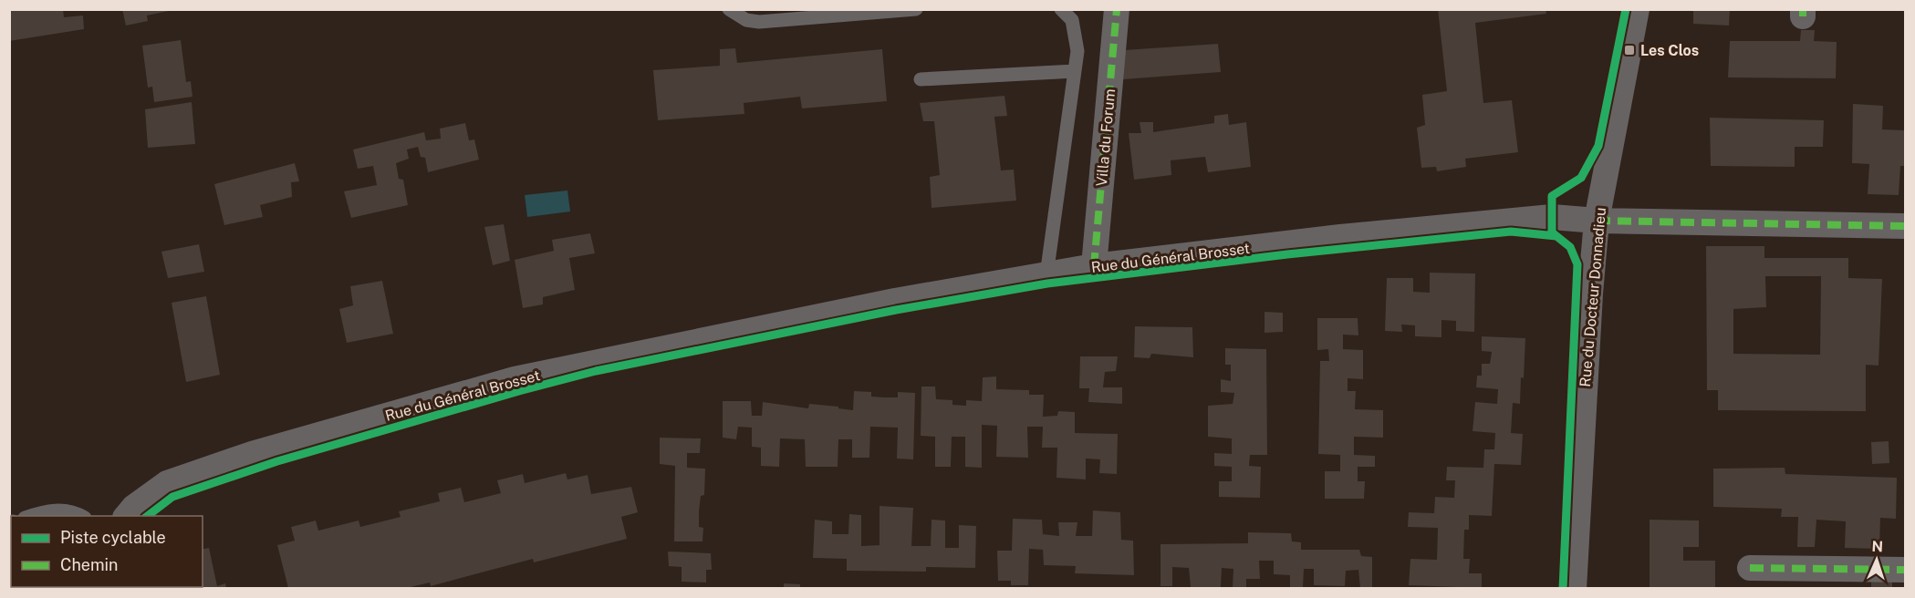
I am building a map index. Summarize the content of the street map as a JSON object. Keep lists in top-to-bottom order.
{
  "streets": {
    "street": ["Villa du Forum", "Rue du Général Brosset", "Rue du Docteur Donnadieu"]
  },
  "crossings": [
    ["Villa du Forum", "Rue du Général Brosset"],
    ["Rue du Général Brosset", "Rue du Docteur Donnadieu"]
  ],
  "places": {
    "transit": ["Les Clos"]
  },
  "legend": ["Piste cyclable", "Chemin"],
  "north": "top"
}
